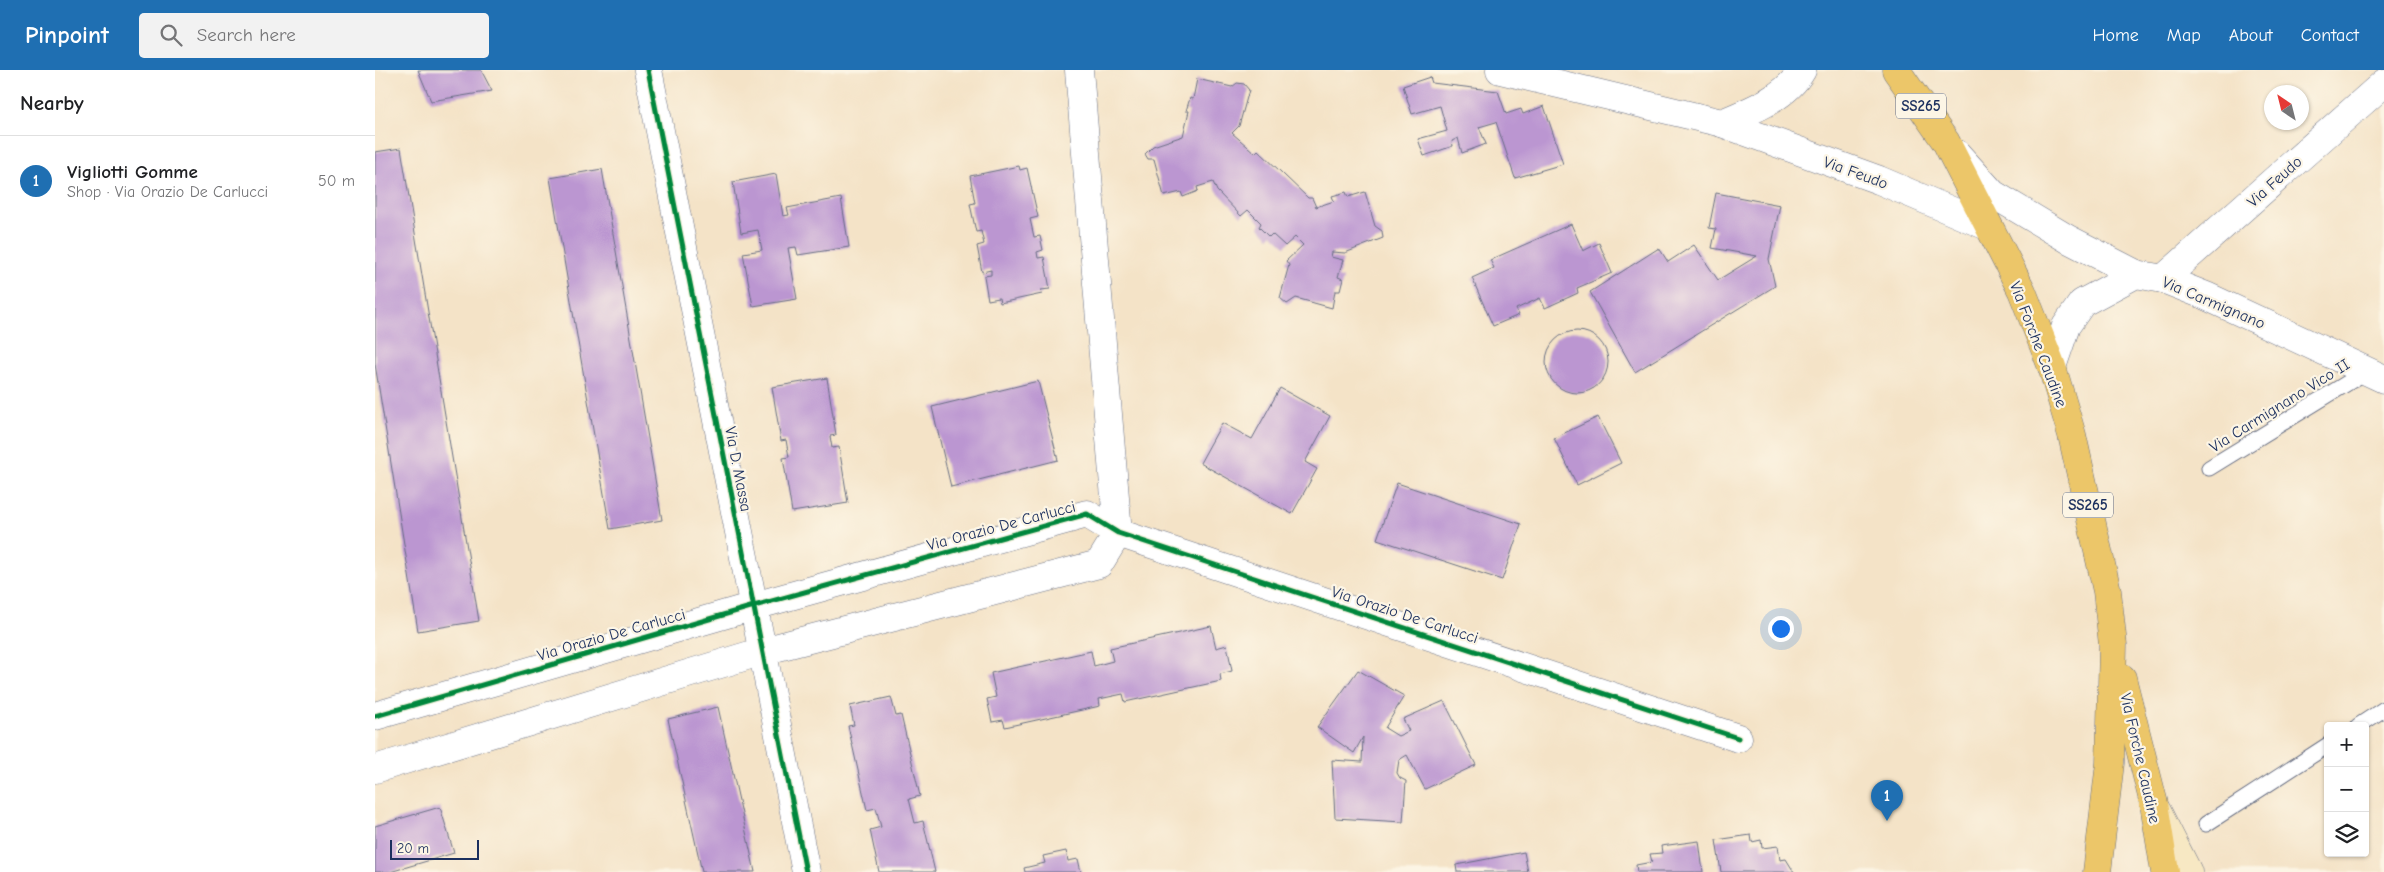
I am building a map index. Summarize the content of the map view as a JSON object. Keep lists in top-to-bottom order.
{
  "streets": {
    "main road": ["SS265", "Via Forche Caudine"],
    "street": [
      "Via Feudo",
      "Via Carmignano",
      "Via D. Massa",
      "Via Orazio De Carlucci"
    ],
    "lane": ["Via Carmignano Vico II"]
  },
  "crossings": [
    ["Via Feudo", "Via Carmignano"],
    ["Via Feudo", "Via Forche Caudine"],
    ["Via Carmignano", "Via Forche Caudine"],
    ["Via Carmignano", "Via Carmignano Vico II"],
    ["Via D. Massa", "Via Orazio De Carlucci"]
  ],
  "scale_bar": "20 m",
  "north": "top left",
  "page": {
    "header": "Pinpoint",
    "search": "Search here",
    "nav": [
      "Home",
      "Map",
      "About",
      "Contact"
    ],
    "heading": "Nearby",
    "list": [
      {
        "mark": "1",
        "name": "Vigliotti Gomme",
        "note": "Shop · Via Orazio De Carlucci",
        "value": "50 m"
      }
    ],
    "map_buttons": ["+", "−"],
    "pins": "1",
    "scale": "20 m"
  }
}
